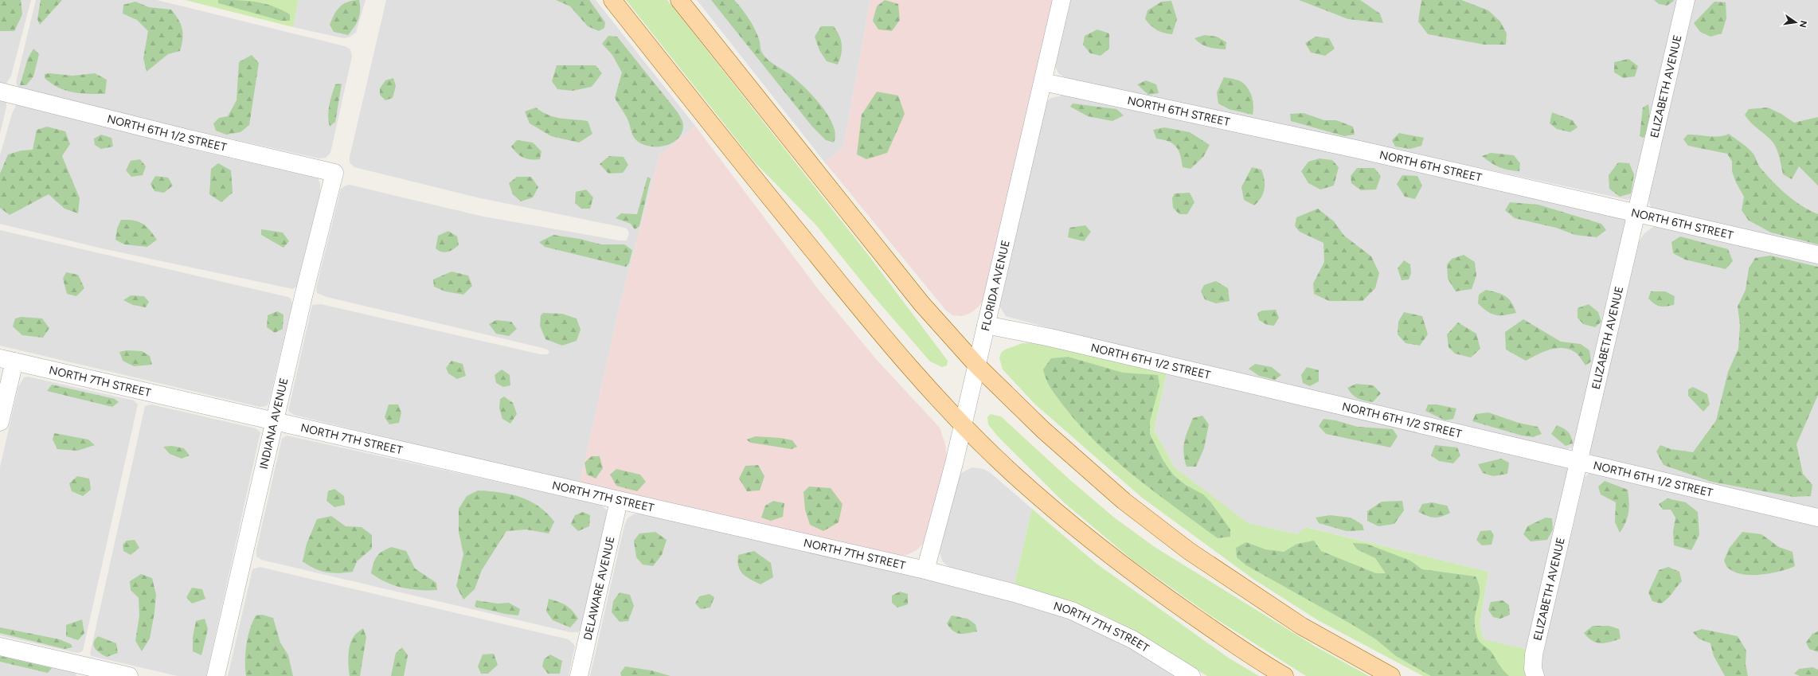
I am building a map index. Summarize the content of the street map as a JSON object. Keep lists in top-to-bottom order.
{
  "streets": {
    "street": [
      "ELIZABETH AVENUE",
      "NORTH 6TH STREET",
      "NORTH 6TH 1/2 STREET",
      "FLORIDA AVENUE",
      "NORTH 7TH STREET",
      "INDIANA AVENUE",
      "DELAWARE AVENUE"
    ]
  },
  "crossings": [
    ["ELIZABETH AVENUE", "NORTH 6TH STREET"],
    ["ELIZABETH AVENUE", "NORTH 6TH 1/2 STREET"],
    ["NORTH 6TH STREET", "FLORIDA AVENUE"],
    ["NORTH 6TH 1/2 STREET", "FLORIDA AVENUE"],
    ["NORTH 6TH 1/2 STREET", "INDIANA AVENUE"],
    ["FLORIDA AVENUE", "NORTH 7TH STREET"],
    ["NORTH 7TH STREET", "INDIANA AVENUE"],
    ["NORTH 7TH STREET", "DELAWARE AVENUE"]
  ],
  "north": "right"
}
